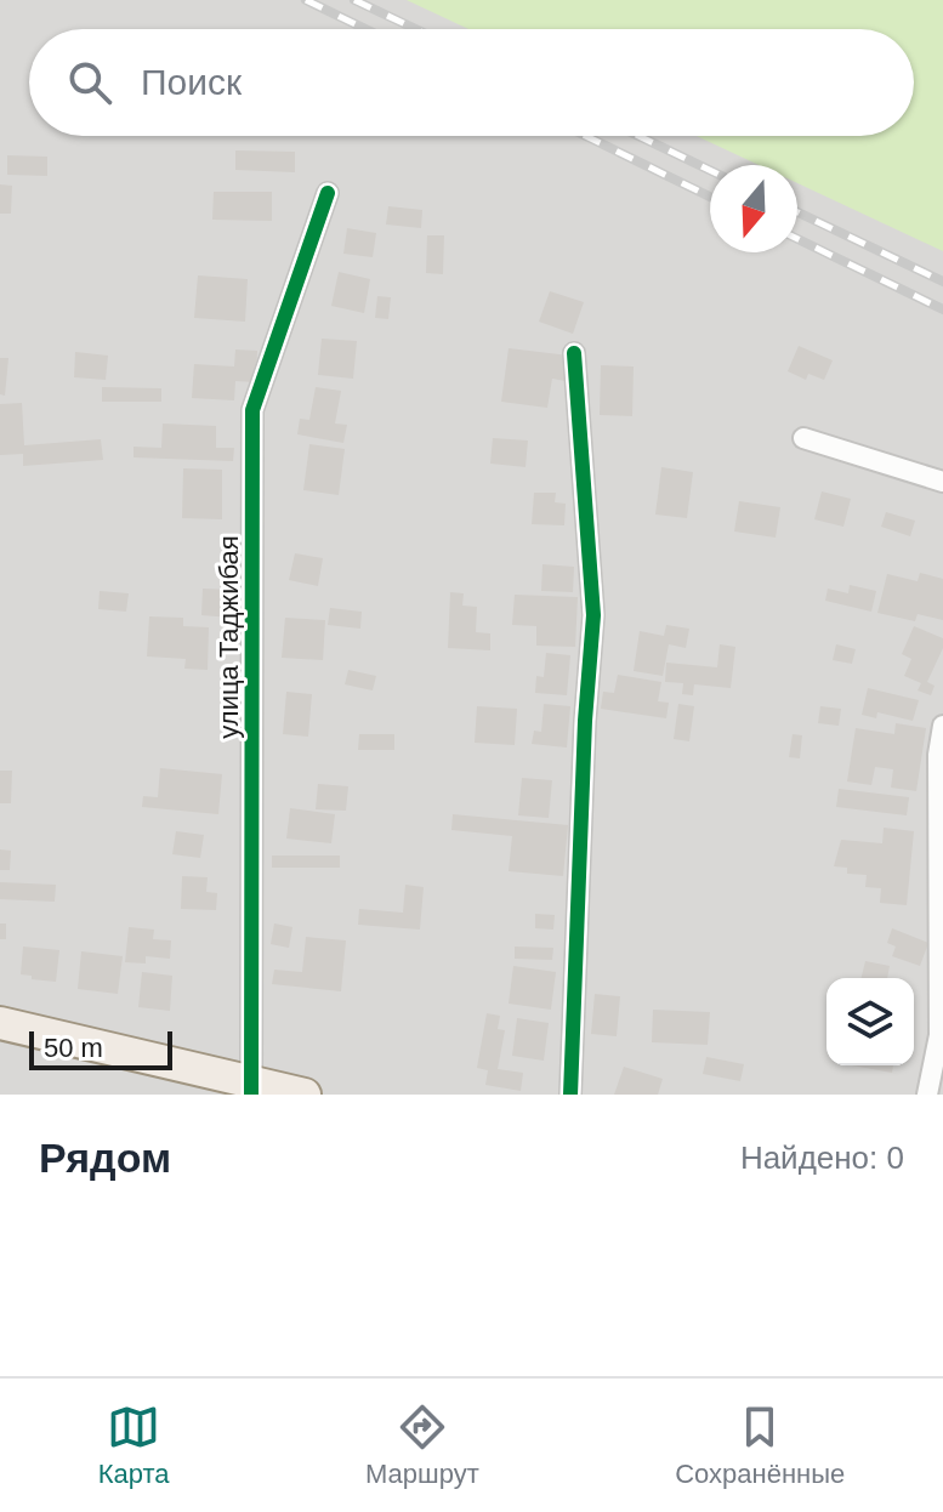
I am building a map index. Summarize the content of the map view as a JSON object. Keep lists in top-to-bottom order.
{
  "streets": {
    "street": ["улица Таджибая"]
  },
  "scale_bar": "50 m",
  "north": "bottom",
  "page": {
    "search": "Поиск",
    "scale": "50 m",
    "heading": ["Рядом", "Найдено: 0"],
    "nav": ["Карта", "Маршрут", "Сохранённые"]
  }
}
